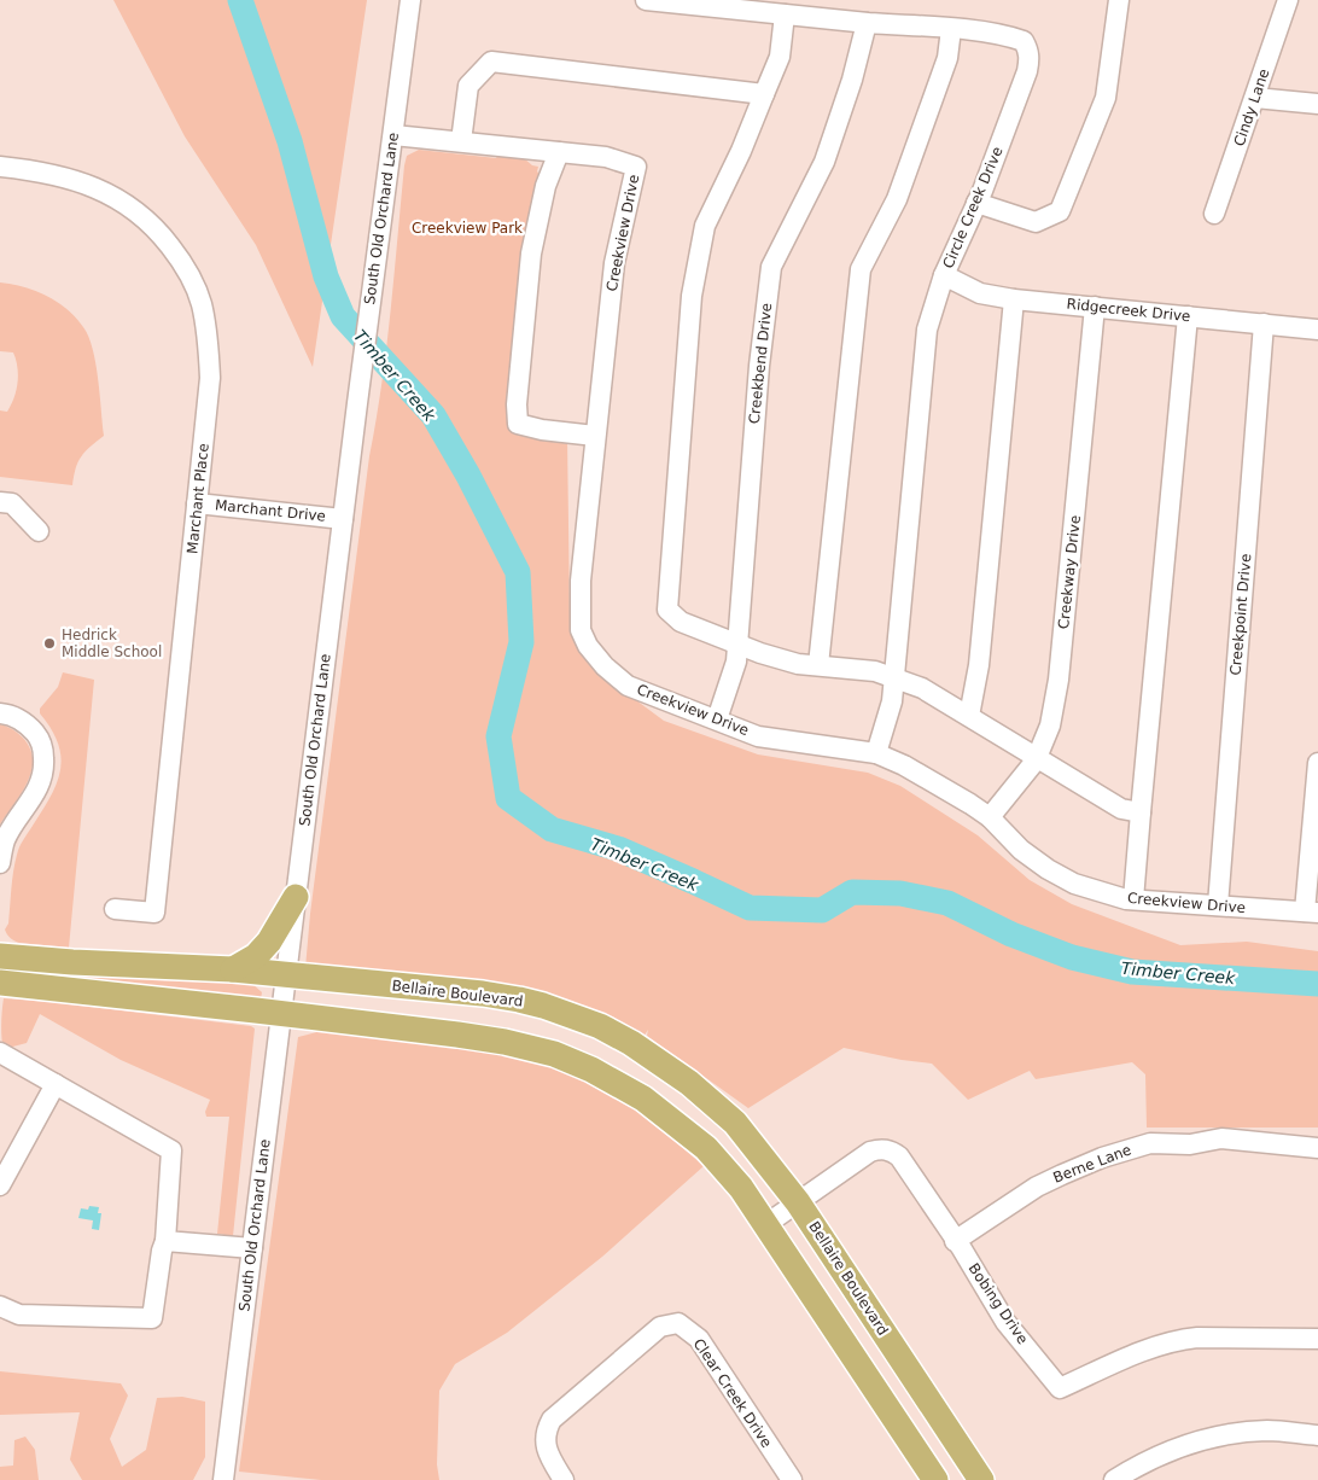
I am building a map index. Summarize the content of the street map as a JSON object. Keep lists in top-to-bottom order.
{
  "streets": {
    "main road": ["Bellaire Boulevard"],
    "street": [
      "Cindy Lane",
      "Circle Creek Drive",
      "South Old Orchard Lane",
      "Creekview Drive",
      "Ridgecreek Drive",
      "Creekbend Drive",
      "Marchant Place",
      "Marchant Drive",
      "Creekway Drive",
      "Creekpoint Drive",
      "Berne Lane",
      "Bobing Drive",
      "Clear Creek Drive"
    ]
  },
  "crossings": [
    ["Circle Creek Drive", "Creekview Drive"],
    ["Circle Creek Drive", "Ridgecreek Drive"],
    ["Circle Creek Drive", "Creekbend Drive"],
    ["South Old Orchard Lane", "Creekview Drive"],
    ["South Old Orchard Lane", "Marchant Drive"],
    ["South Old Orchard Lane", "Bellaire Boulevard"],
    ["Creekview Drive", "Creekbend Drive"],
    ["Creekview Drive", "Creekway Drive"],
    ["Creekview Drive", "Creekpoint Drive"],
    ["Ridgecreek Drive", "Creekway Drive"],
    ["Ridgecreek Drive", "Creekpoint Drive"],
    ["Marchant Place", "Marchant Drive"],
    ["Bellaire Boulevard", "Bobing Drive"],
    ["Berne Lane", "Bobing Drive"]
  ],
  "water": ["Timber Creek"],
  "parks": ["Creekview Park"],
  "places": ["Hedrick Middle School"]
}
